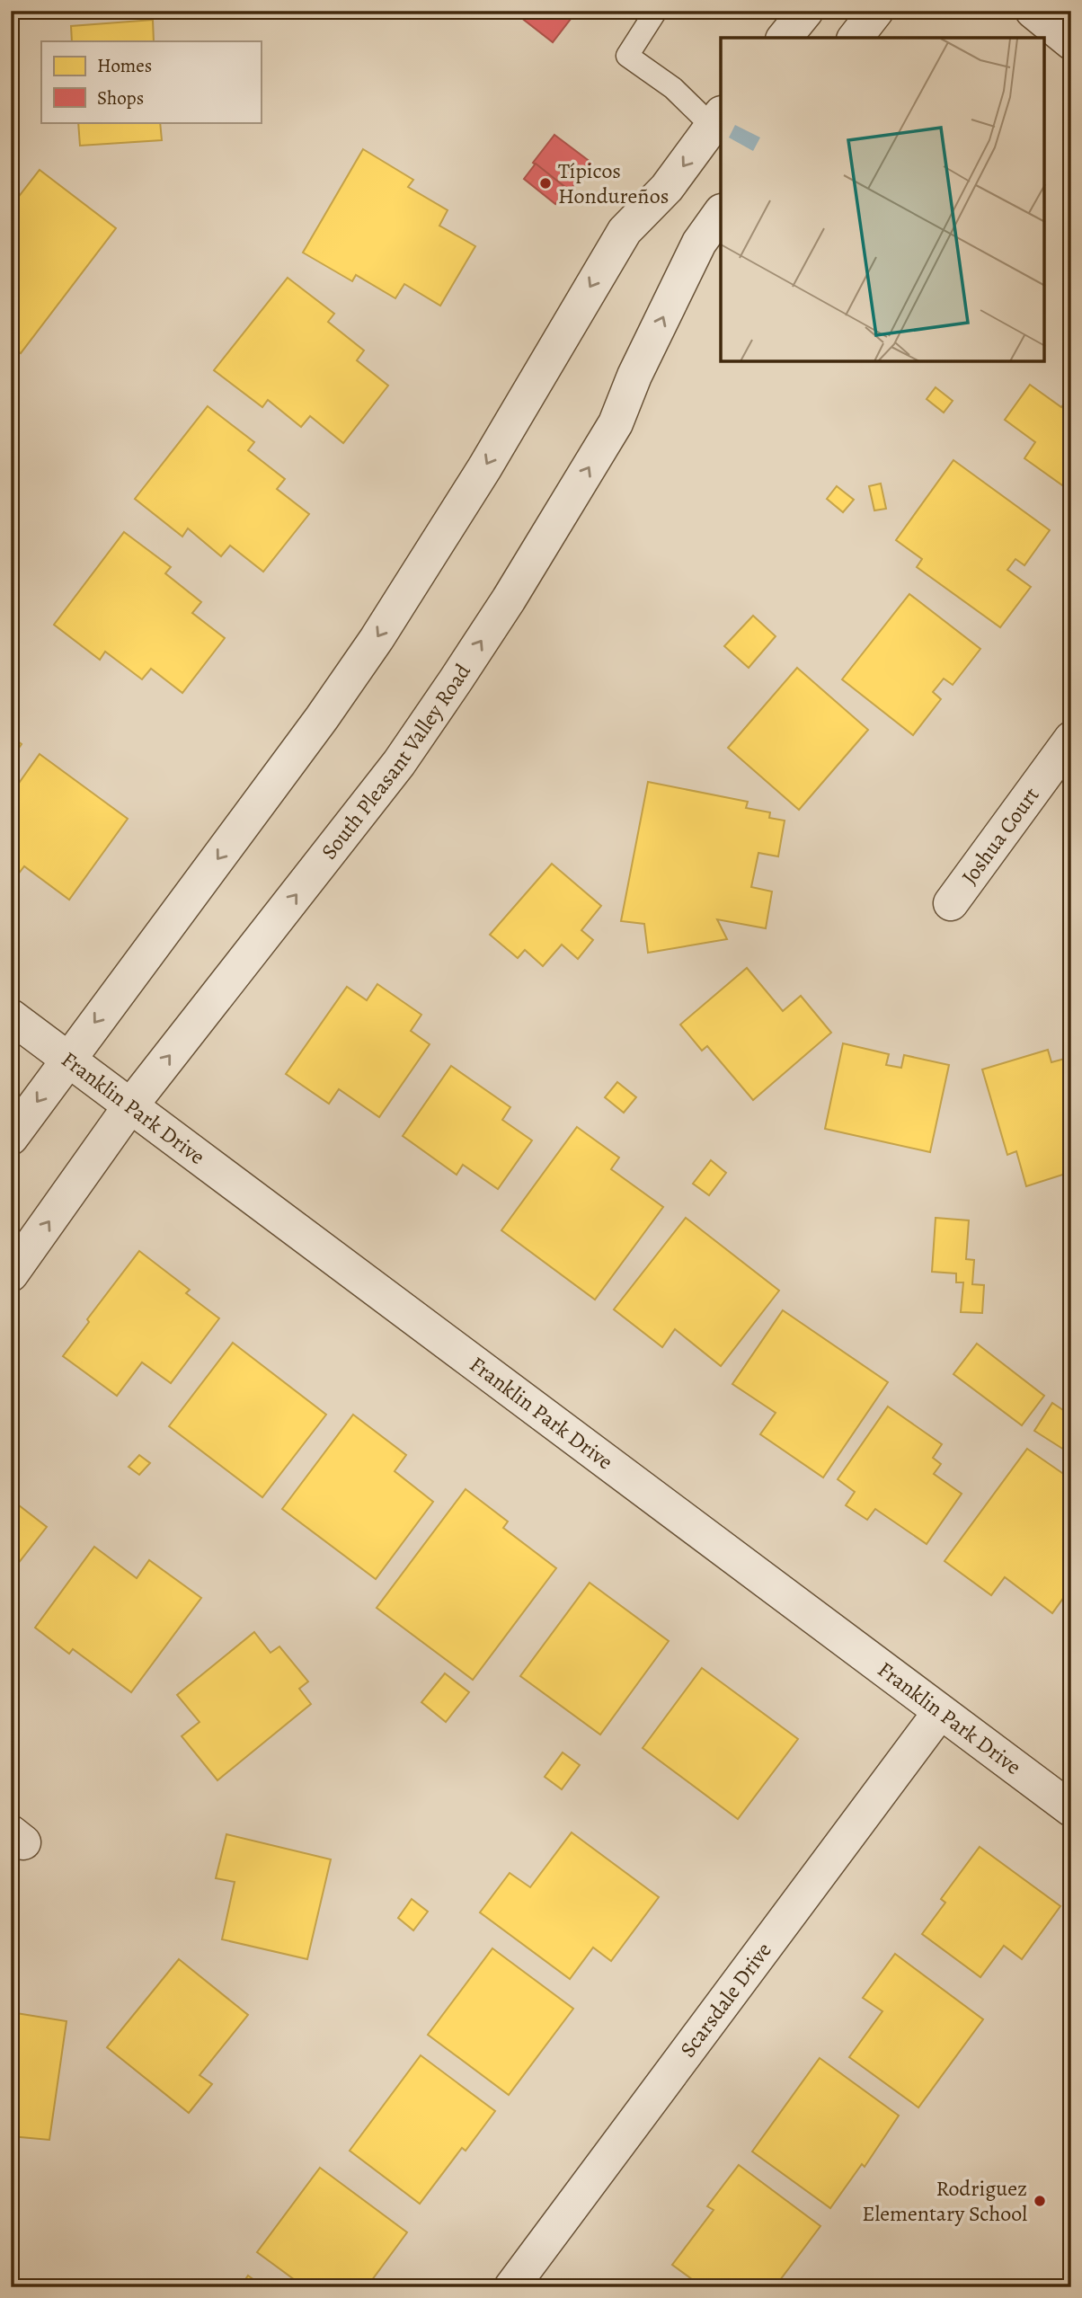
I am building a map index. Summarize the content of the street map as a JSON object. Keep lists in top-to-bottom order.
{
  "streets": {
    "street": [
      "South Pleasant Valley Road",
      "Joshua Court",
      "Franklin Park Drive",
      "Scarsdale Drive"
    ]
  },
  "crossings": [
    ["South Pleasant Valley Road", "Franklin Park Drive"],
    ["Franklin Park Drive", "Scarsdale Drive"]
  ],
  "places": ["Típicos Hondureños", "Rodriguez Elementary School"],
  "legend": ["Homes", "Shops"]
}
